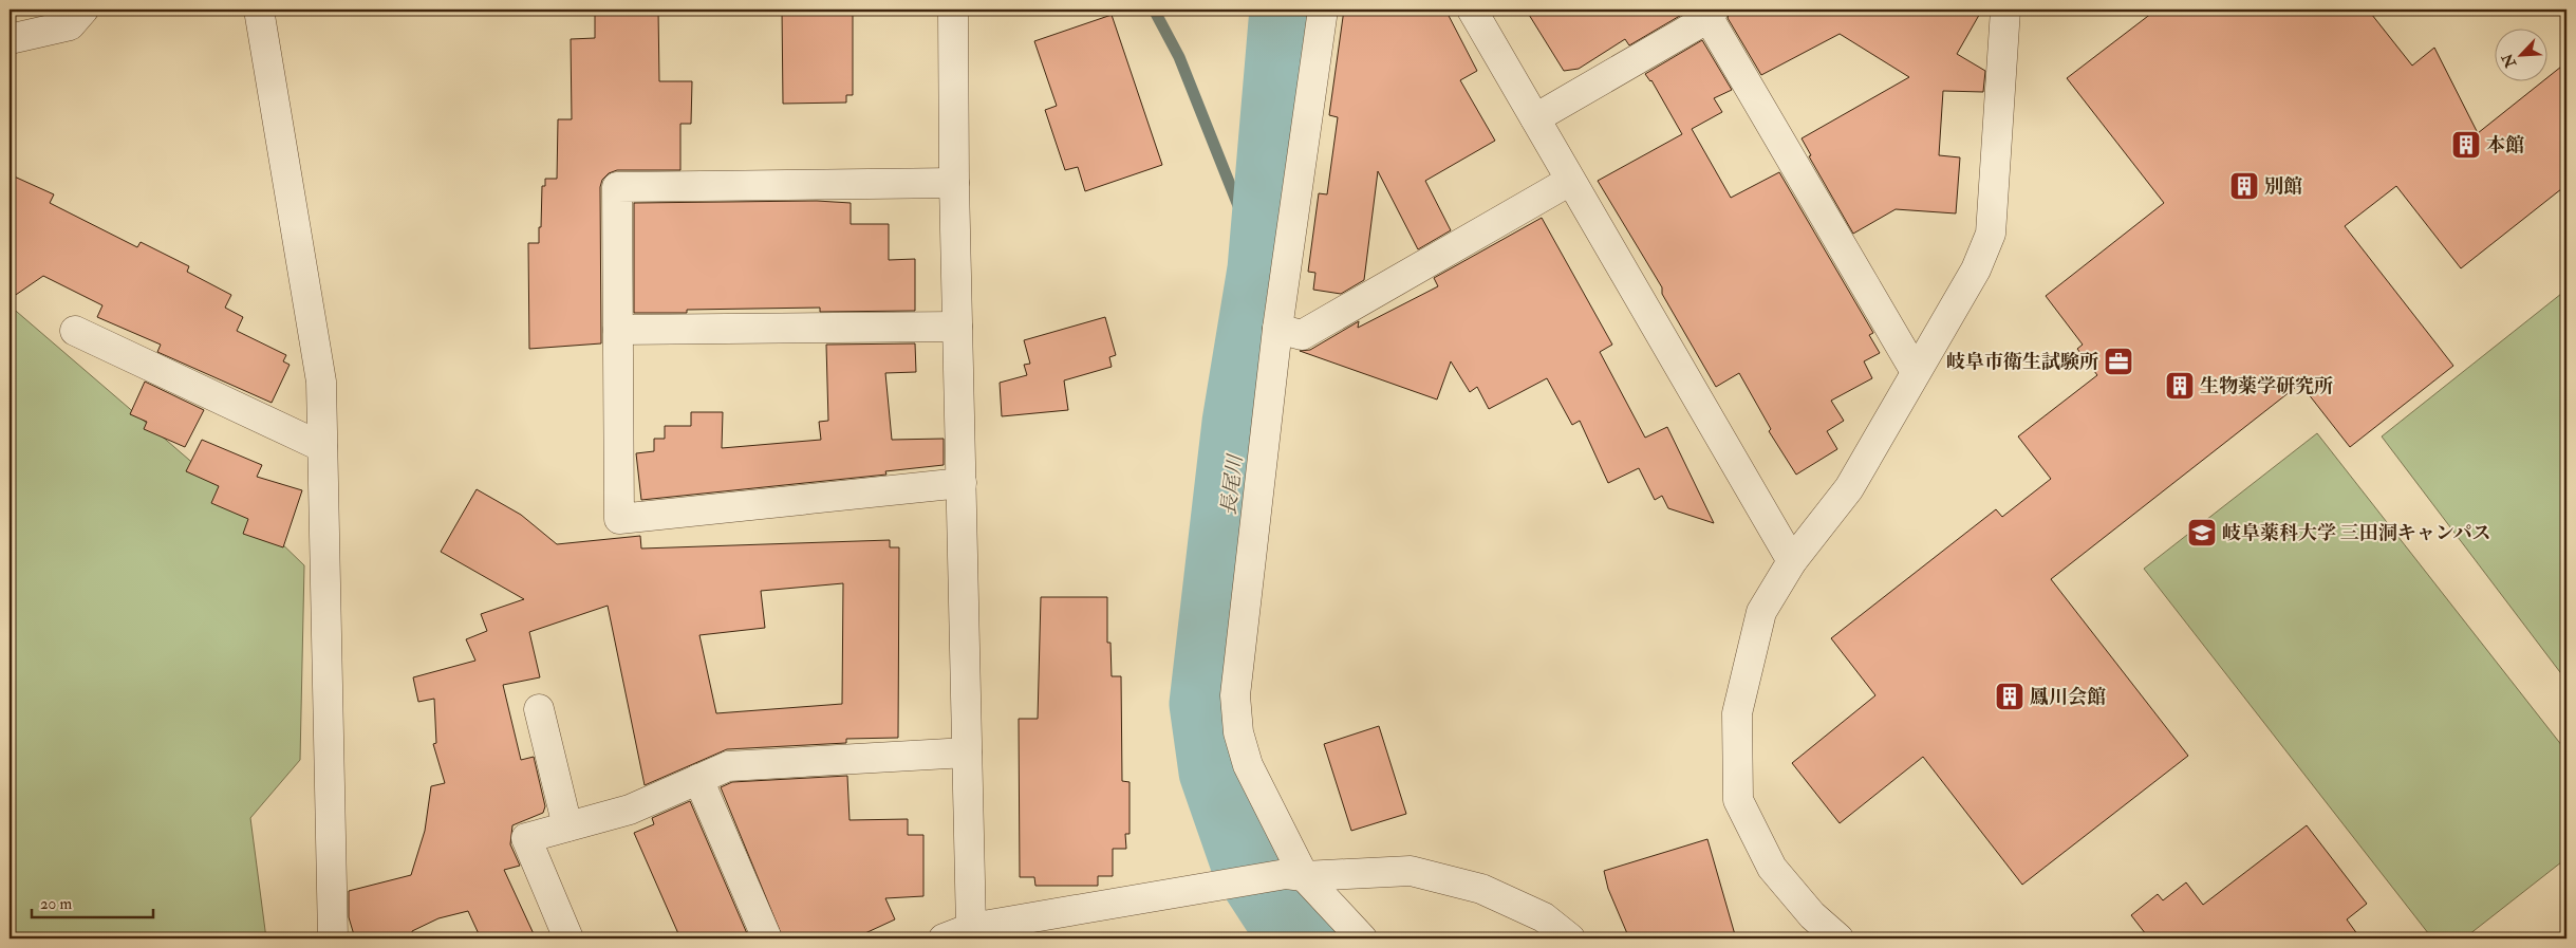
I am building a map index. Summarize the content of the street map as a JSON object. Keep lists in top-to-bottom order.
{
  "water": ["長尾川"],
  "places": {
    "building": [
      "本館",
      "別館",
      "生物薬学研究所",
      "鳳川会館"
    ],
    "office": ["岐阜市衛生試験所"],
    "school or university": ["岐阜薬科大学 三田洞キャンパス"]
  },
  "scale_bar": "20 m",
  "north": "bottom left"
}
